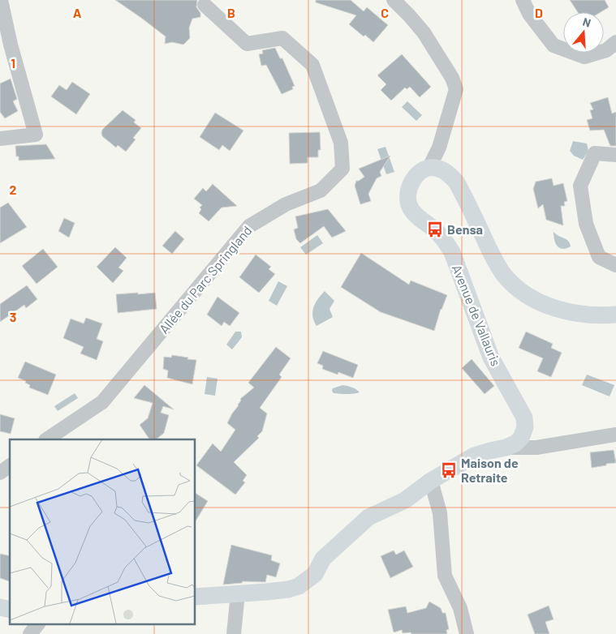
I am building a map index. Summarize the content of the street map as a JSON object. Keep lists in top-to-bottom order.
{
  "streets": {
    "main road": ["Avenue de Vallauris"],
    "street": ["Allée du Parc Springland"]
  },
  "places": {
    "bus stop": ["Bensa", "Maison de Retraite"]
  },
  "north": "top",
  "grid": {
    "columns": [
      "A",
      "B",
      "C",
      "D"
    ],
    "rows": ["1", "2", "3"]
  }
}
